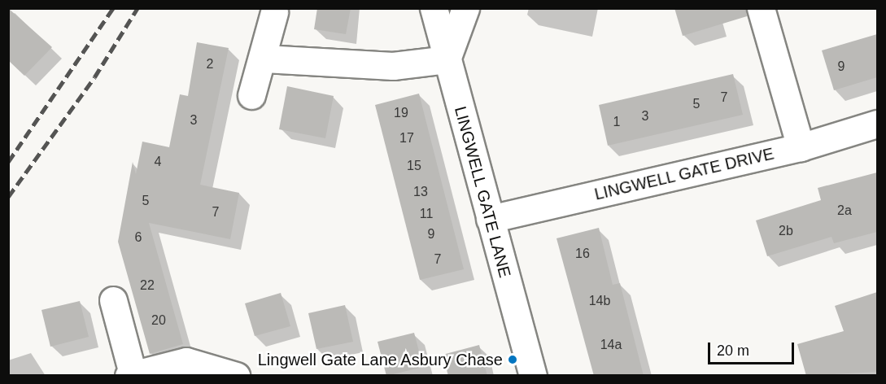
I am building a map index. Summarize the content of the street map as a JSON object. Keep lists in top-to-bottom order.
{
  "streets": {
    "street": ["LINGWELL GATE DRIVE", "LINGWELL GATE LANE"]
  },
  "crossings": [
    ["LINGWELL GATE DRIVE", "LINGWELL GATE LANE"]
  ],
  "places": ["Lingwell Gate Lane Asbury Chase"],
  "house_numbers": [
    "2",
    "9",
    "7",
    "5",
    "19",
    "3",
    "3",
    "1",
    "17",
    "4",
    "15",
    "13",
    "5",
    "2a",
    "7",
    "11",
    "2b",
    "9",
    "6",
    "16",
    "7",
    "22",
    "14b",
    "20",
    "14a"
  ],
  "scale_bar": "20 m"
}
